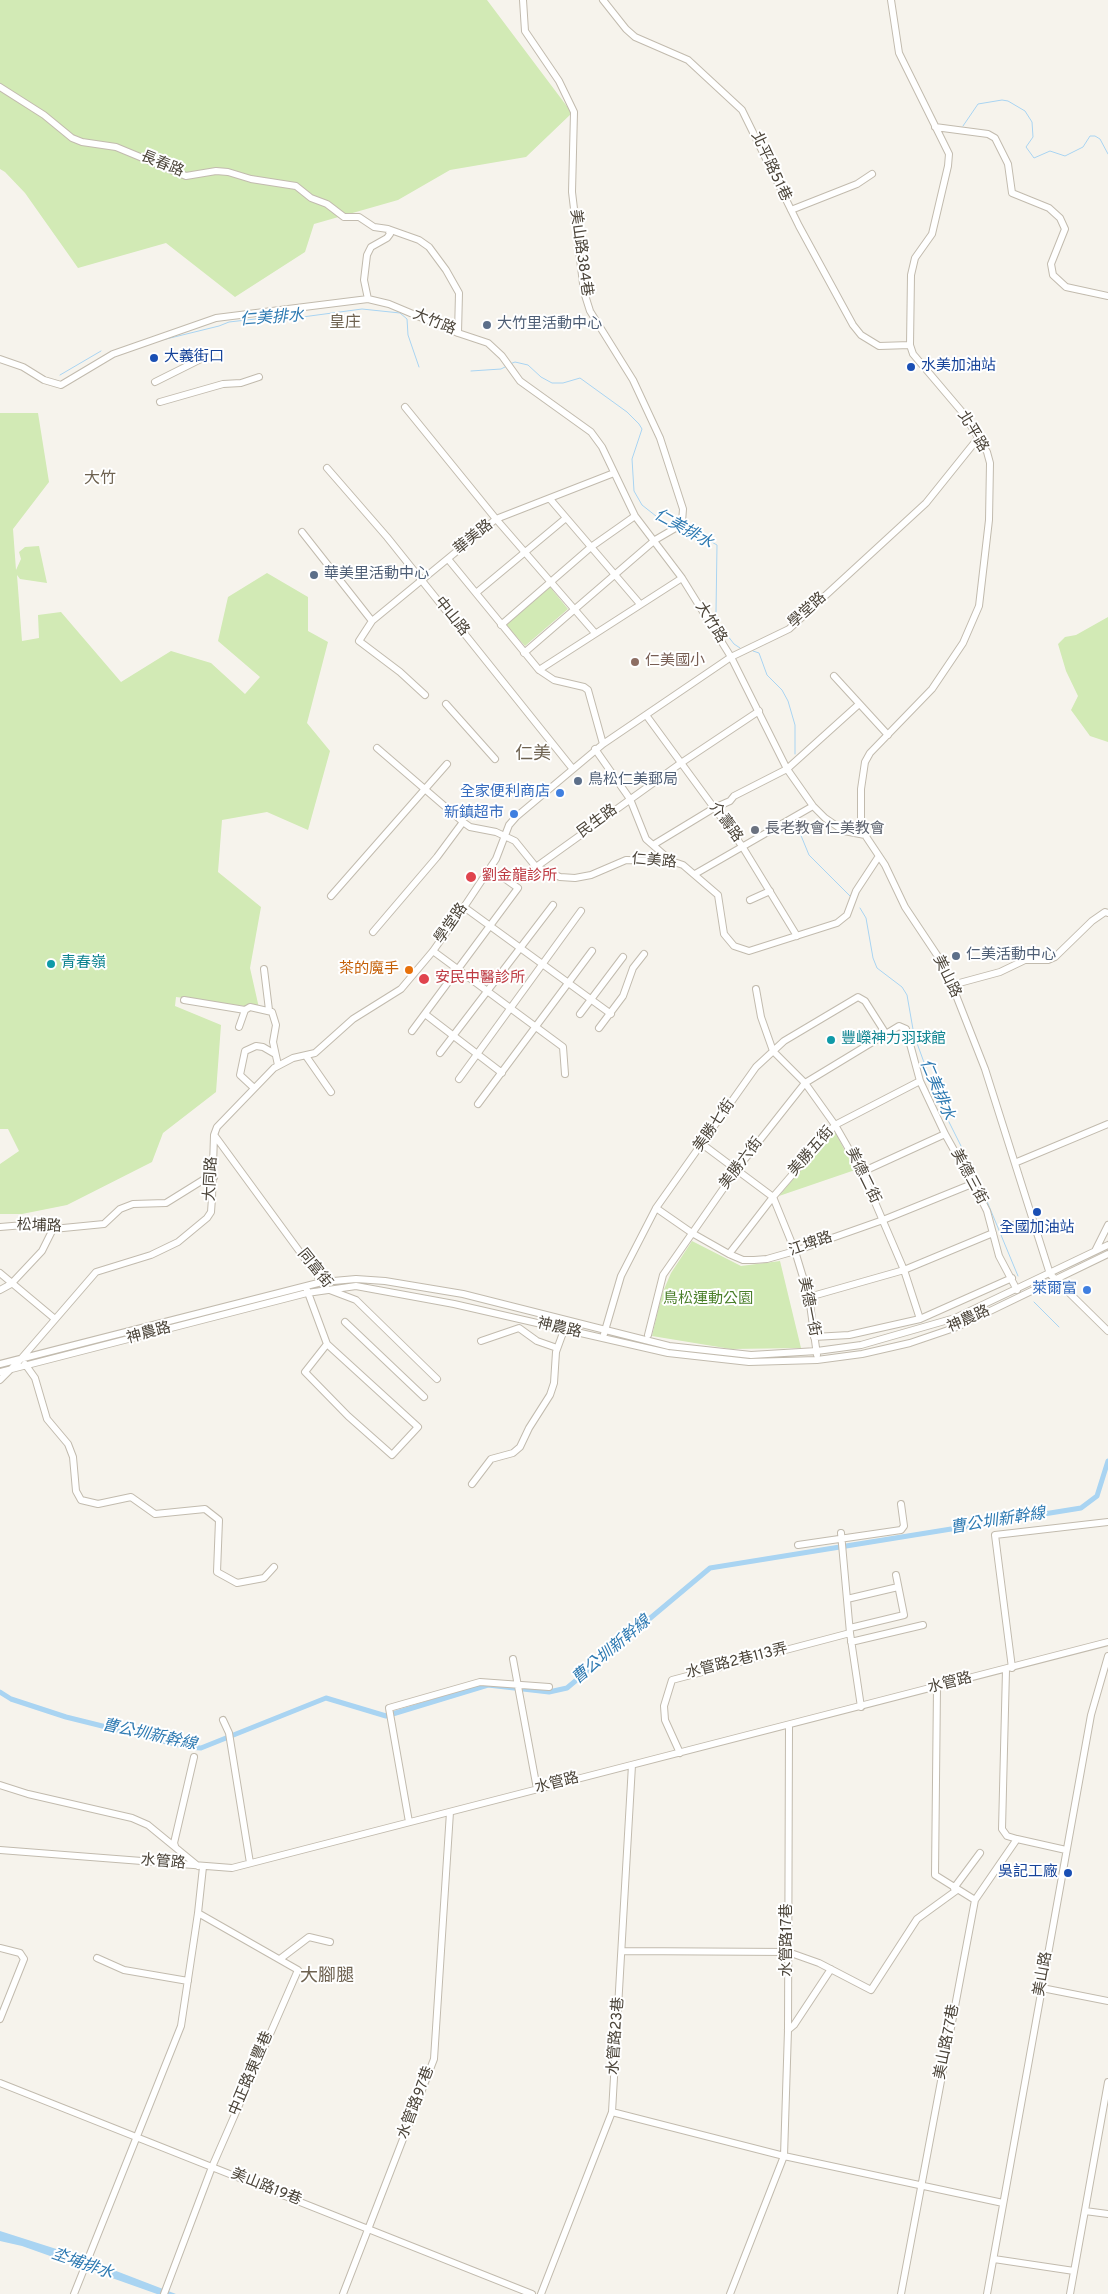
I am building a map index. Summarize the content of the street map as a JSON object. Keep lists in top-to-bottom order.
{
  "streets": {
    "street": [
      "長春路",
      "北平路51巷",
      "美山路384巷",
      "大竹路",
      "北平路",
      "華美路",
      "學堂路",
      "中山路",
      "民生路",
      "介壽路",
      "仁美路",
      "美山路",
      "美勝七街",
      "美勝五街",
      "美勝六街",
      "美德二街",
      "美德三街",
      "大同路",
      "松埔路",
      "江埤路",
      "同富街",
      "美德一街",
      "神農路",
      "水管路2巷113弄",
      "水管路",
      "水管路17巷",
      "水管路23巷",
      "美山路77巷",
      "中正路東豐巷",
      "水管路97巷",
      "美山路19巷"
    ]
  },
  "crossings": [
    ["長春路", "大竹路"],
    ["北平路51巷", "北平路"],
    ["美山路384巷", "大竹路"],
    ["大竹路", "華美路"],
    ["大竹路", "學堂路"],
    ["北平路", "學堂路"],
    ["北平路", "美山路"],
    ["華美路", "中山路"],
    ["學堂路", "中山路"],
    ["學堂路", "介壽路"],
    ["學堂路", "仁美路"],
    ["學堂路", "大同路"],
    ["民生路", "介壽路"],
    ["民生路", "仁美路"],
    ["介壽路", "仁美路"],
    ["仁美路", "美山路"],
    ["美山路", "神農路"],
    ["美勝七街", "美勝六街"],
    ["美勝七街", "美德二街"],
    ["美勝七街", "美德三街"],
    ["美勝七街", "江埤路"],
    ["美勝七街", "美德一街"],
    ["美勝七街", "神農路"],
    ["美勝五街", "美德二街"],
    ["美勝五街", "美德三街"],
    ["美勝五街", "江埤路"],
    ["美勝五街", "美德一街"],
    ["美勝六街", "美德二街"],
    ["美勝六街", "美德三街"],
    ["美勝六街", "江埤路"],
    ["美勝六街", "美德一街"],
    ["美德二街", "江埤路"],
    ["美德三街", "江埤路"],
    ["美德三街", "神農路"],
    ["大同路", "松埔路"],
    ["大同路", "同富街"],
    ["大同路", "神農路"],
    ["江埤路", "美德一街"],
    ["同富街", "神農路"],
    ["美德一街", "神農路"],
    ["水管路2巷113弄", "水管路"],
    ["水管路", "水管路17巷"],
    ["水管路", "水管路23巷"],
    ["水管路", "水管路97巷"],
    ["中正路東豐巷", "美山路19巷"],
    ["水管路97巷", "美山路19巷"]
  ],
  "districts": [
    "皇庄",
    "大竹",
    "仁美",
    "大腳腿"
  ],
  "water": ["仁美排水", "曹公圳新幹線", "坔埔排水"],
  "parks": ["鳥松運動公園"],
  "places": [
    "大竹里活動中心",
    "大義街口",
    "水美加油站",
    "華美里活動中心",
    "仁美國小",
    "鳥松仁美郵局",
    "全家便利商店",
    "新鎮超市",
    "長老教會仁美教會",
    "劉金龍診所",
    "仁美活動中心",
    "青春嶺",
    "茶的魔手",
    "安民中醫診所",
    "豐嶸神力羽球館",
    "全國加油站",
    "萊爾富",
    "吳記工廠"
  ]
}
